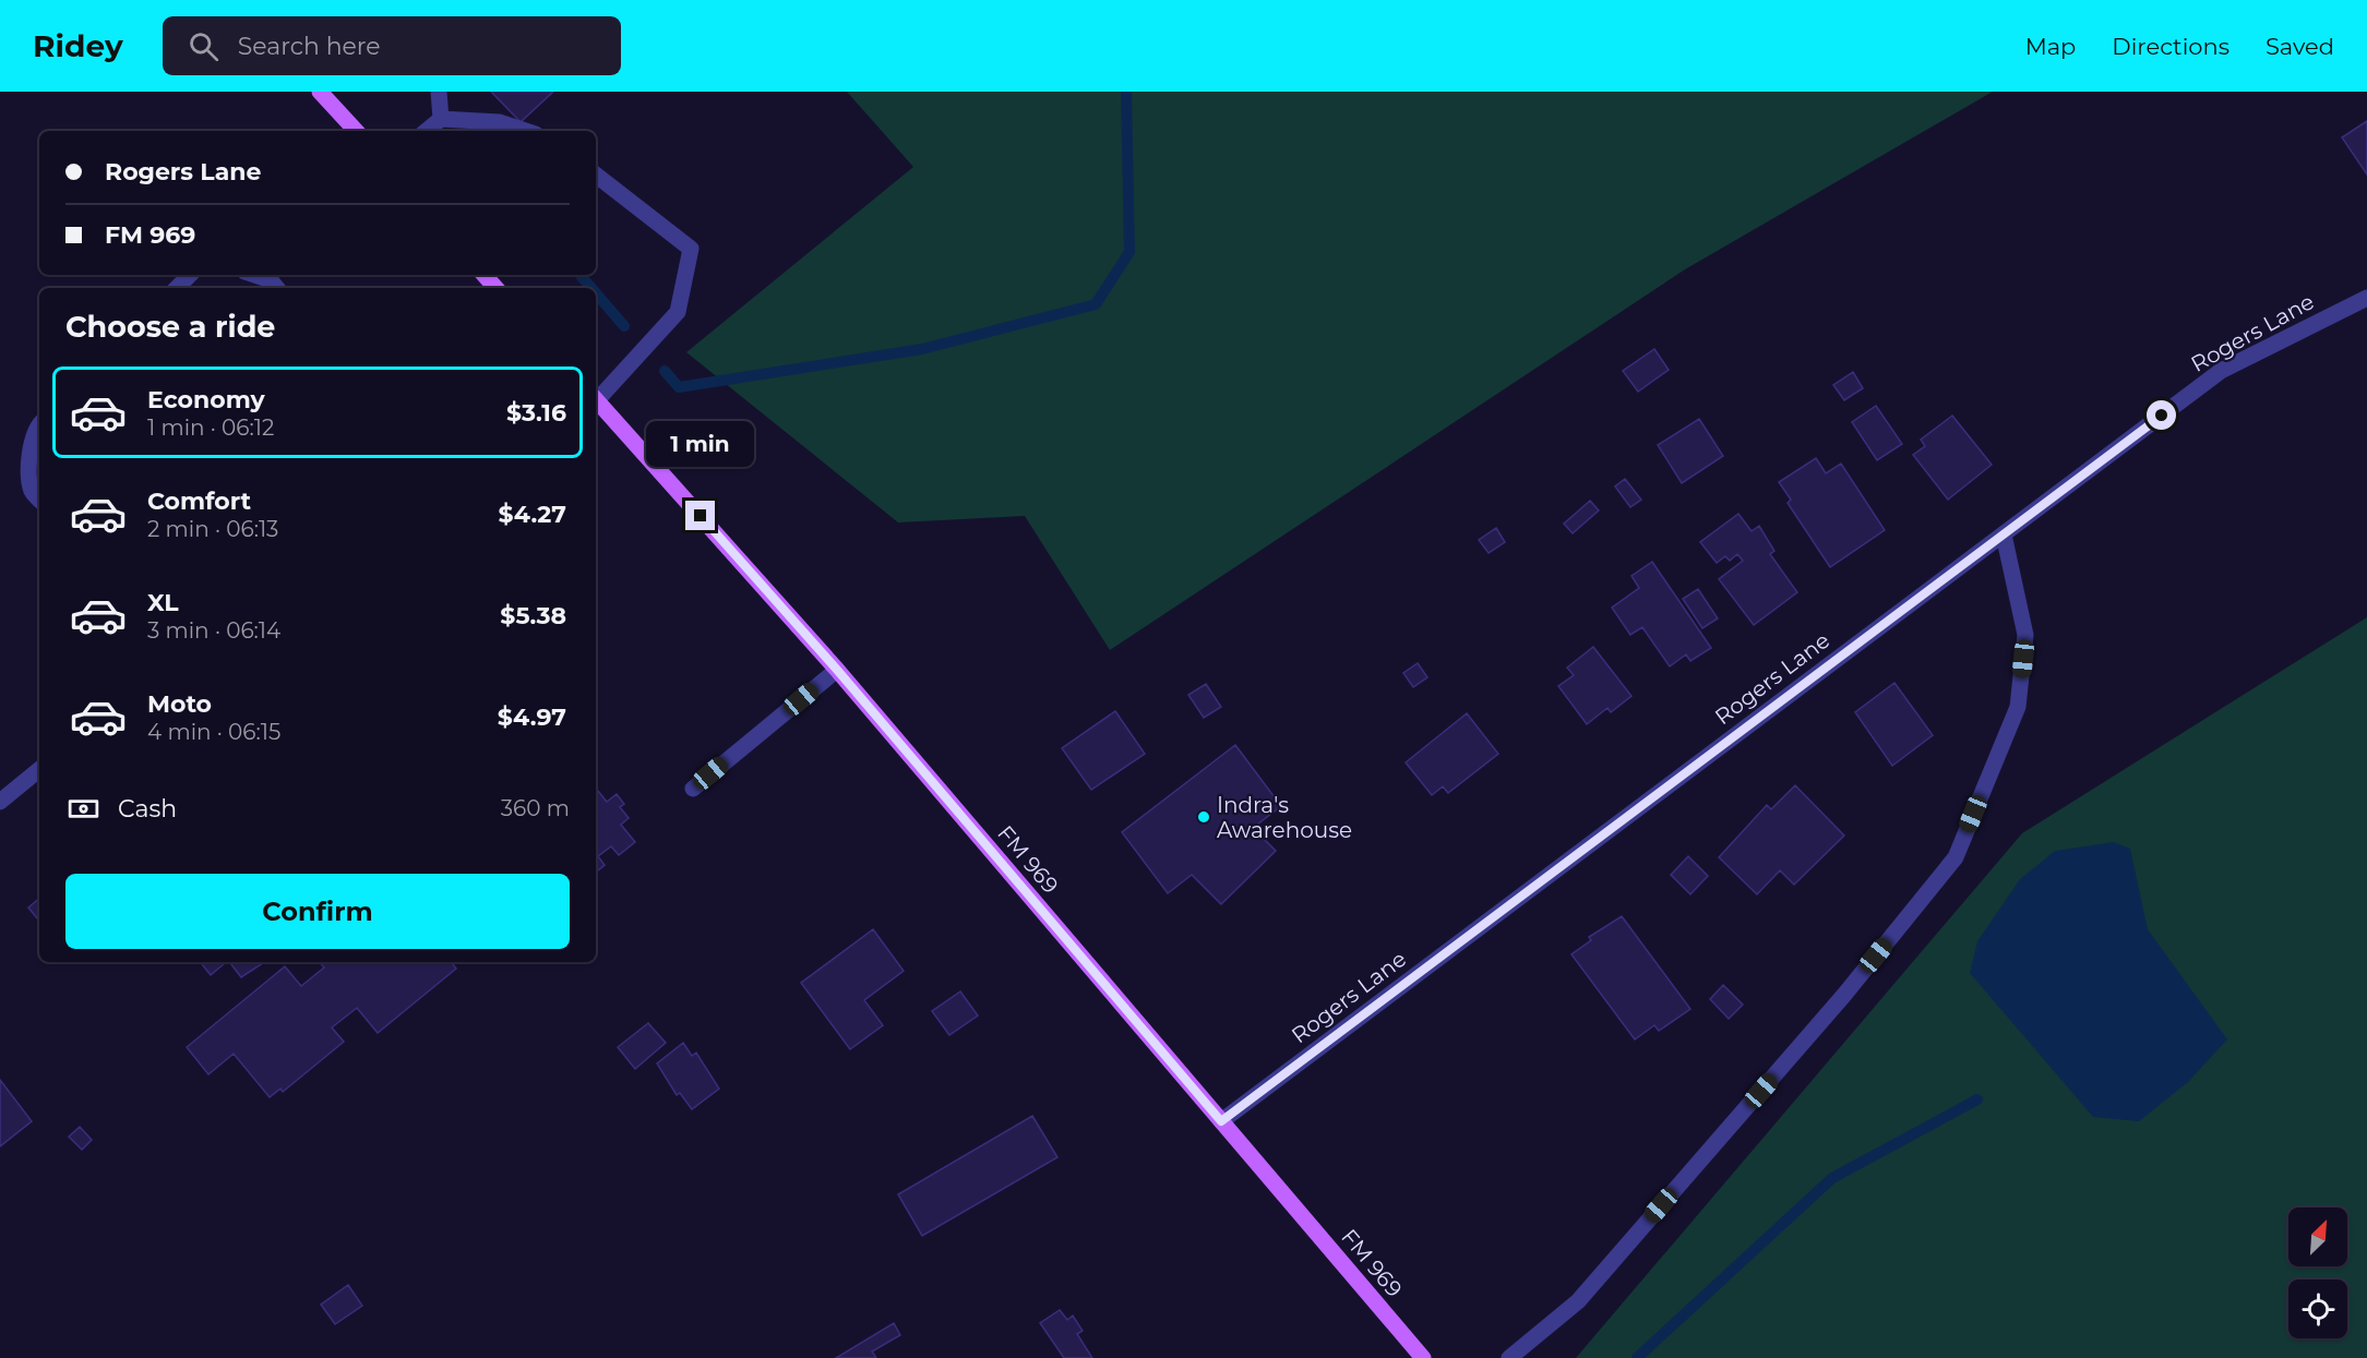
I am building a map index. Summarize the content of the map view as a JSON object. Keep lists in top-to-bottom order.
{
  "streets": {
    "main road": ["FM 969"],
    "street": ["Rogers Lane"]
  },
  "crossings": [
    ["Rogers Lane", "FM 969"]
  ],
  "places": ["Indra's Awarehouse"],
  "north": "top right",
  "page": {
    "header": "Ridey",
    "search": "Search here",
    "nav": ["Map", "Directions", "Saved"],
    "banner": ["Rogers Lane", "FM 969"],
    "heading": "Choose a ride",
    "list": [
      {
        "name": "Economy",
        "note": "1 min · 06:12",
        "value": "$3.16"
      },
      {
        "name": "Comfort",
        "note": "2 min · 06:13",
        "value": "$4.27"
      },
      {
        "name": "XL",
        "note": "3 min · 06:14",
        "value": "$5.38"
      },
      {
        "name": "Moto",
        "note": "4 min · 06:15",
        "value": "$4.97"
      }
    ],
    "bubble": "1 min",
    "pay": ["Cash", "360 m"],
    "buttons": "Confirm"
  }
}
